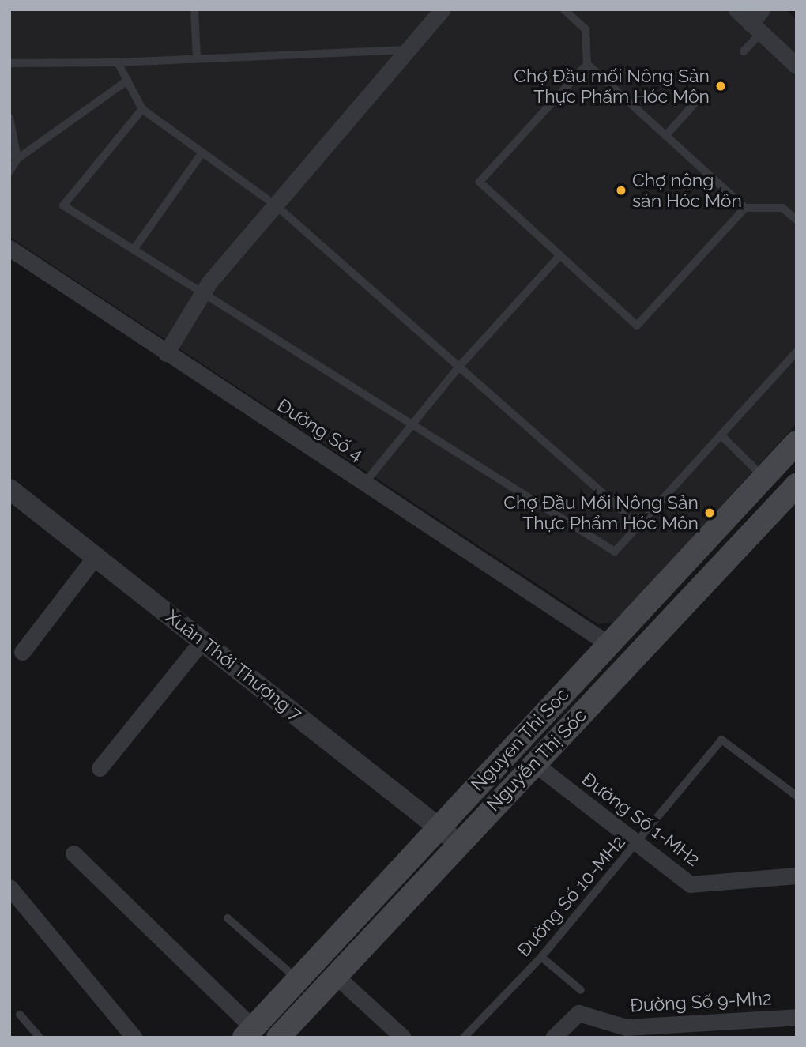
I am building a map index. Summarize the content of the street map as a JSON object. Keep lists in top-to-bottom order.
{
  "streets": {
    "main road": ["Nguyen Thi Soc", "Nguyễn Thị Sóc"],
    "street": [
      "Đường Số 4",
      "Xuân Thới Thượng 7",
      "Đường Số 1-MH2",
      "Đường Số 9-Mh2"
    ],
    "lane": ["Đường Số 10-MH2"]
  },
  "crossings": [
    ["Đường Số 4", "Nguyen Thi Soc"],
    ["Xuân Thới Thượng 7", "Nguyen Thi Soc"],
    ["Xuân Thới Thượng 7", "Nguyễn Thị Sóc"],
    ["Nguyễn Thị Sóc", "Đường Số 1-MH2"],
    ["Đường Số 1-MH2", "Đường Số 10-MH2"]
  ],
  "places": ["Chợ Đầu mối Nông Sản Thực Phẩm Hóc Môn", "Chợ nông sản Hóc Môn", "Chợ Đầu Mối Nông Sản Thực Phẩm Hóc Môn"]
}
